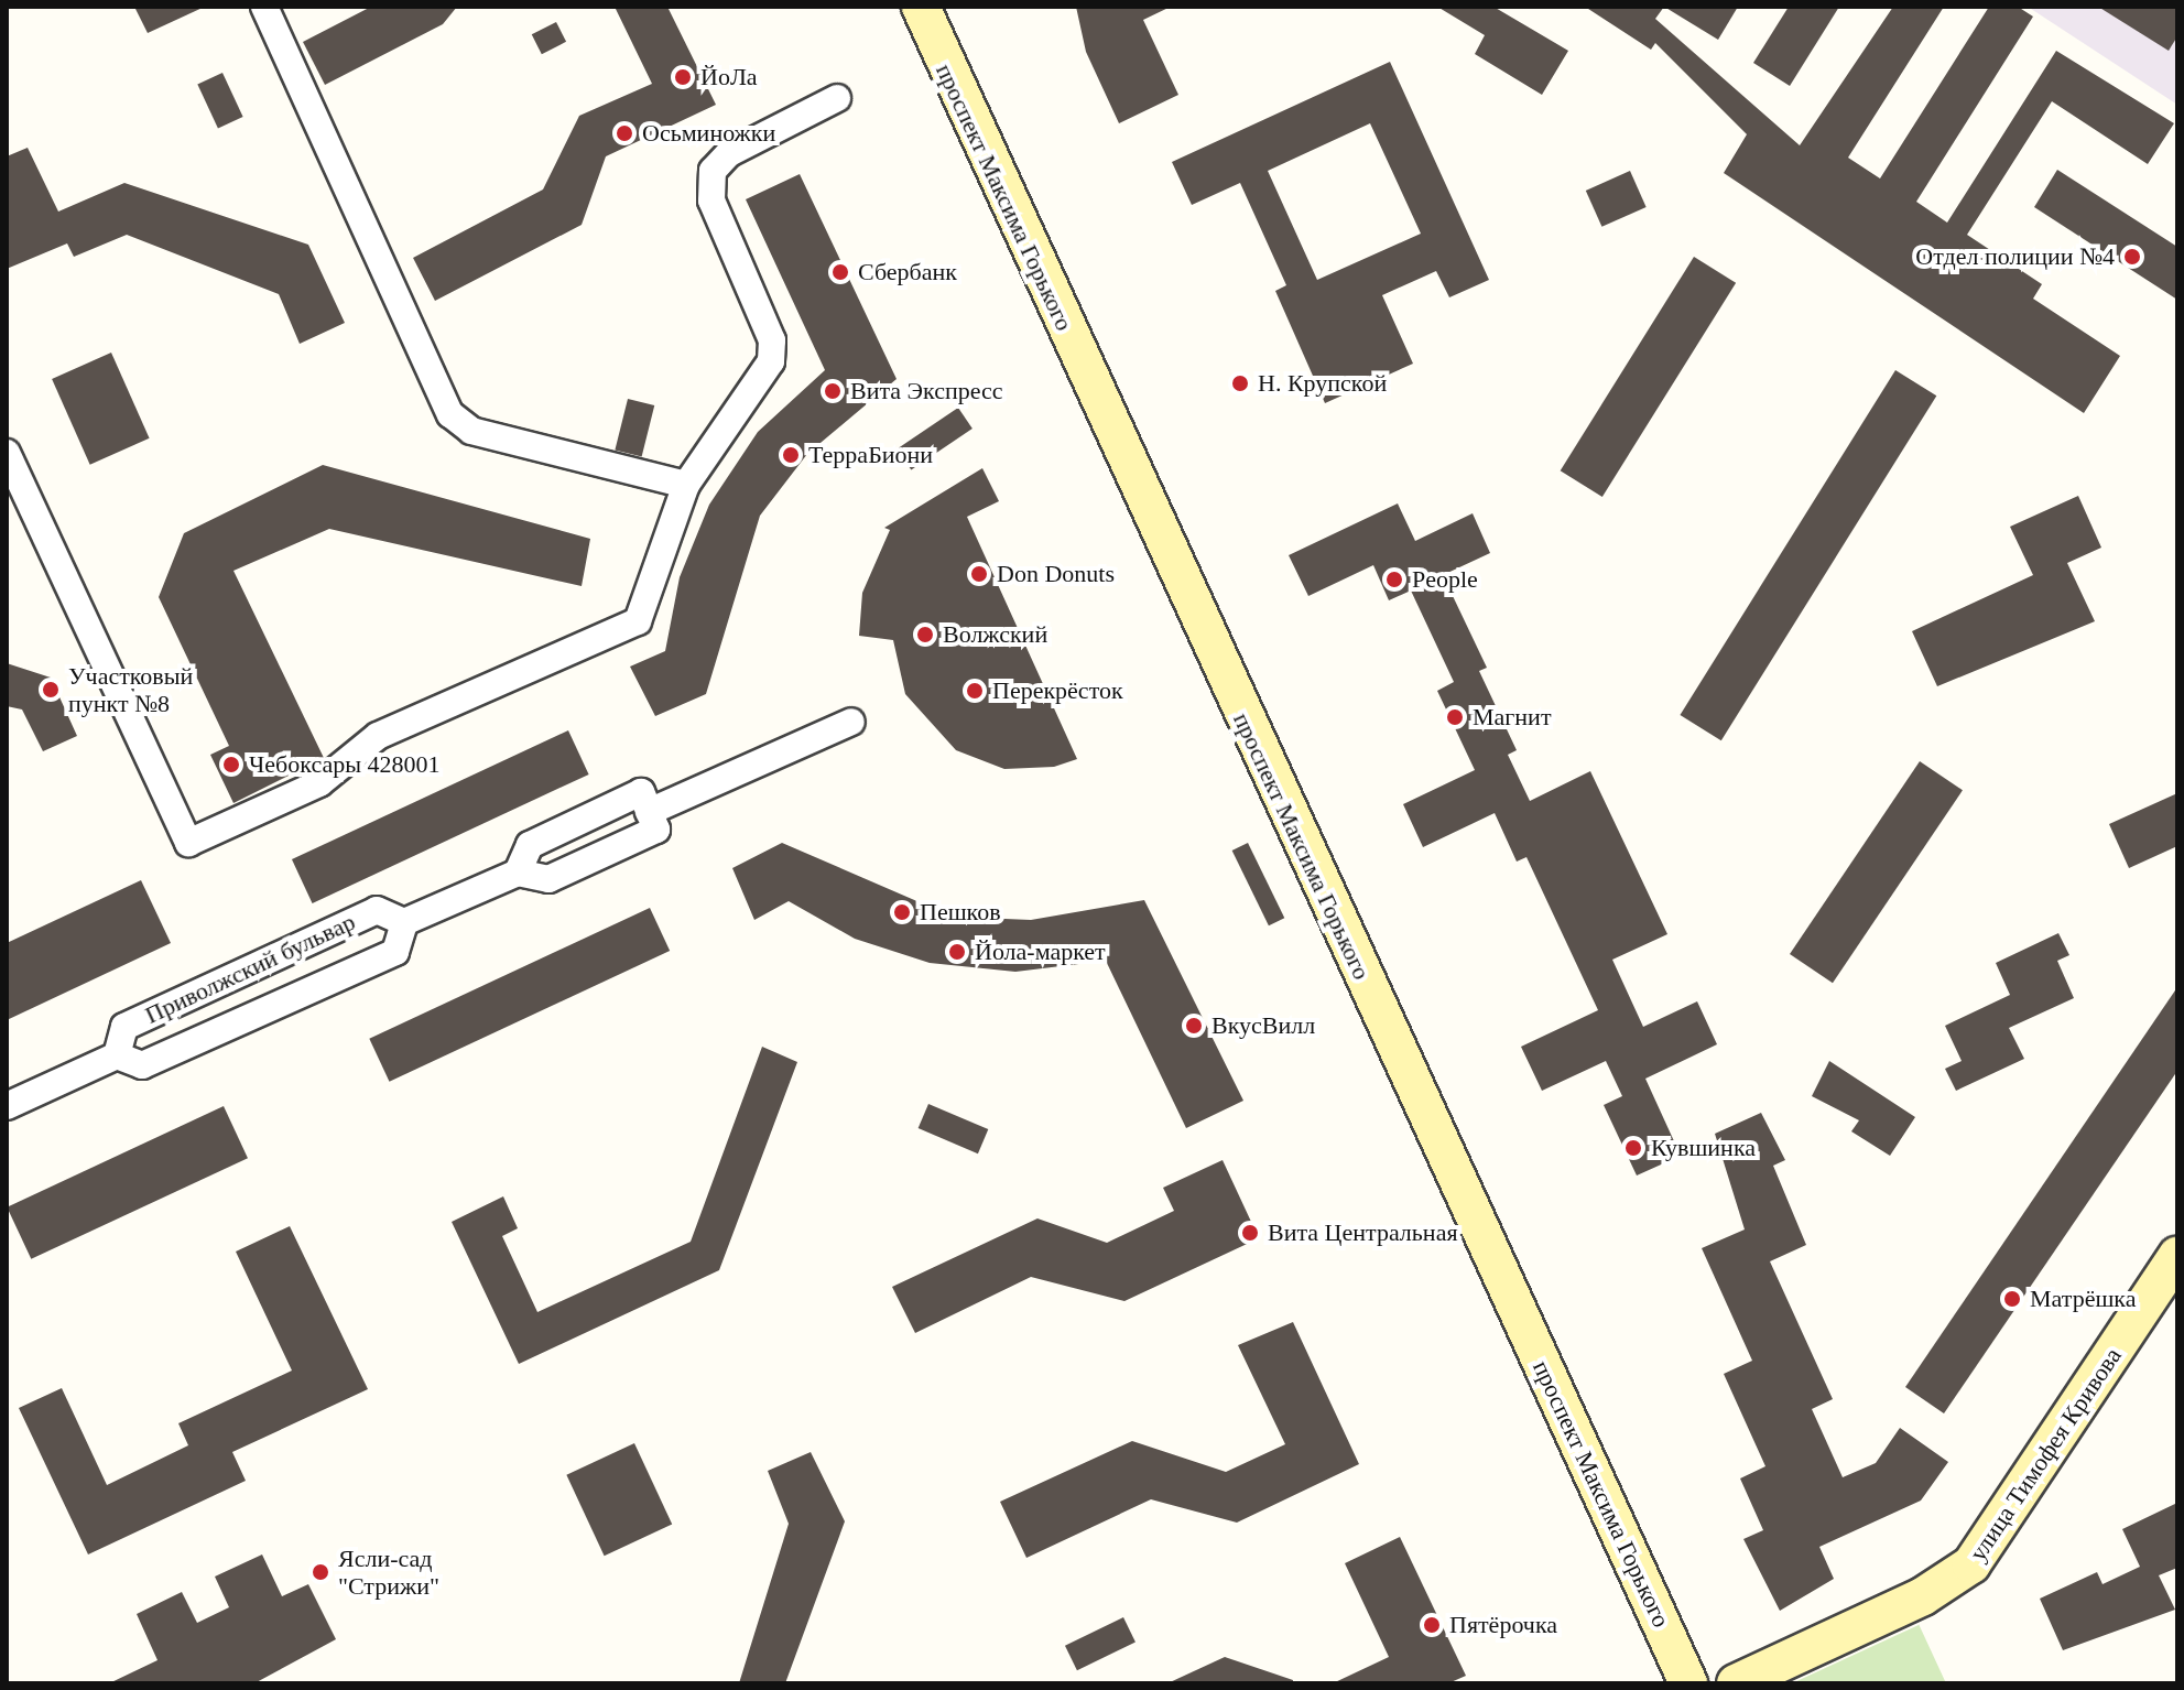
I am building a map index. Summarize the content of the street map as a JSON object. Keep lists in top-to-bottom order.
{
  "streets": {
    "main road": ["проспект Максима Горького", "улица Тимофея Кривова"],
    "street": ["Приволжский бульвар"]
  },
  "places": [
    "ЙоЛа",
    "Осьминожки",
    "Отдел полиции №4",
    "Сбербанк",
    "Н. Крупской",
    "Вита Экспресс",
    "ТерраБиони",
    "Don Donuts",
    "People",
    "Волжский",
    "Участковый пункт №8",
    "Перекрёсток",
    "Магнит",
    "Чебоксары 428001",
    "Пешков",
    "Йола-маркет",
    "ВкусВилл",
    "Кувшинка",
    "Вита Центральная",
    "Матрёшка",
    "Ясли-сад \"Стрижи\"",
    "Пятёрочка"
  ]
}
